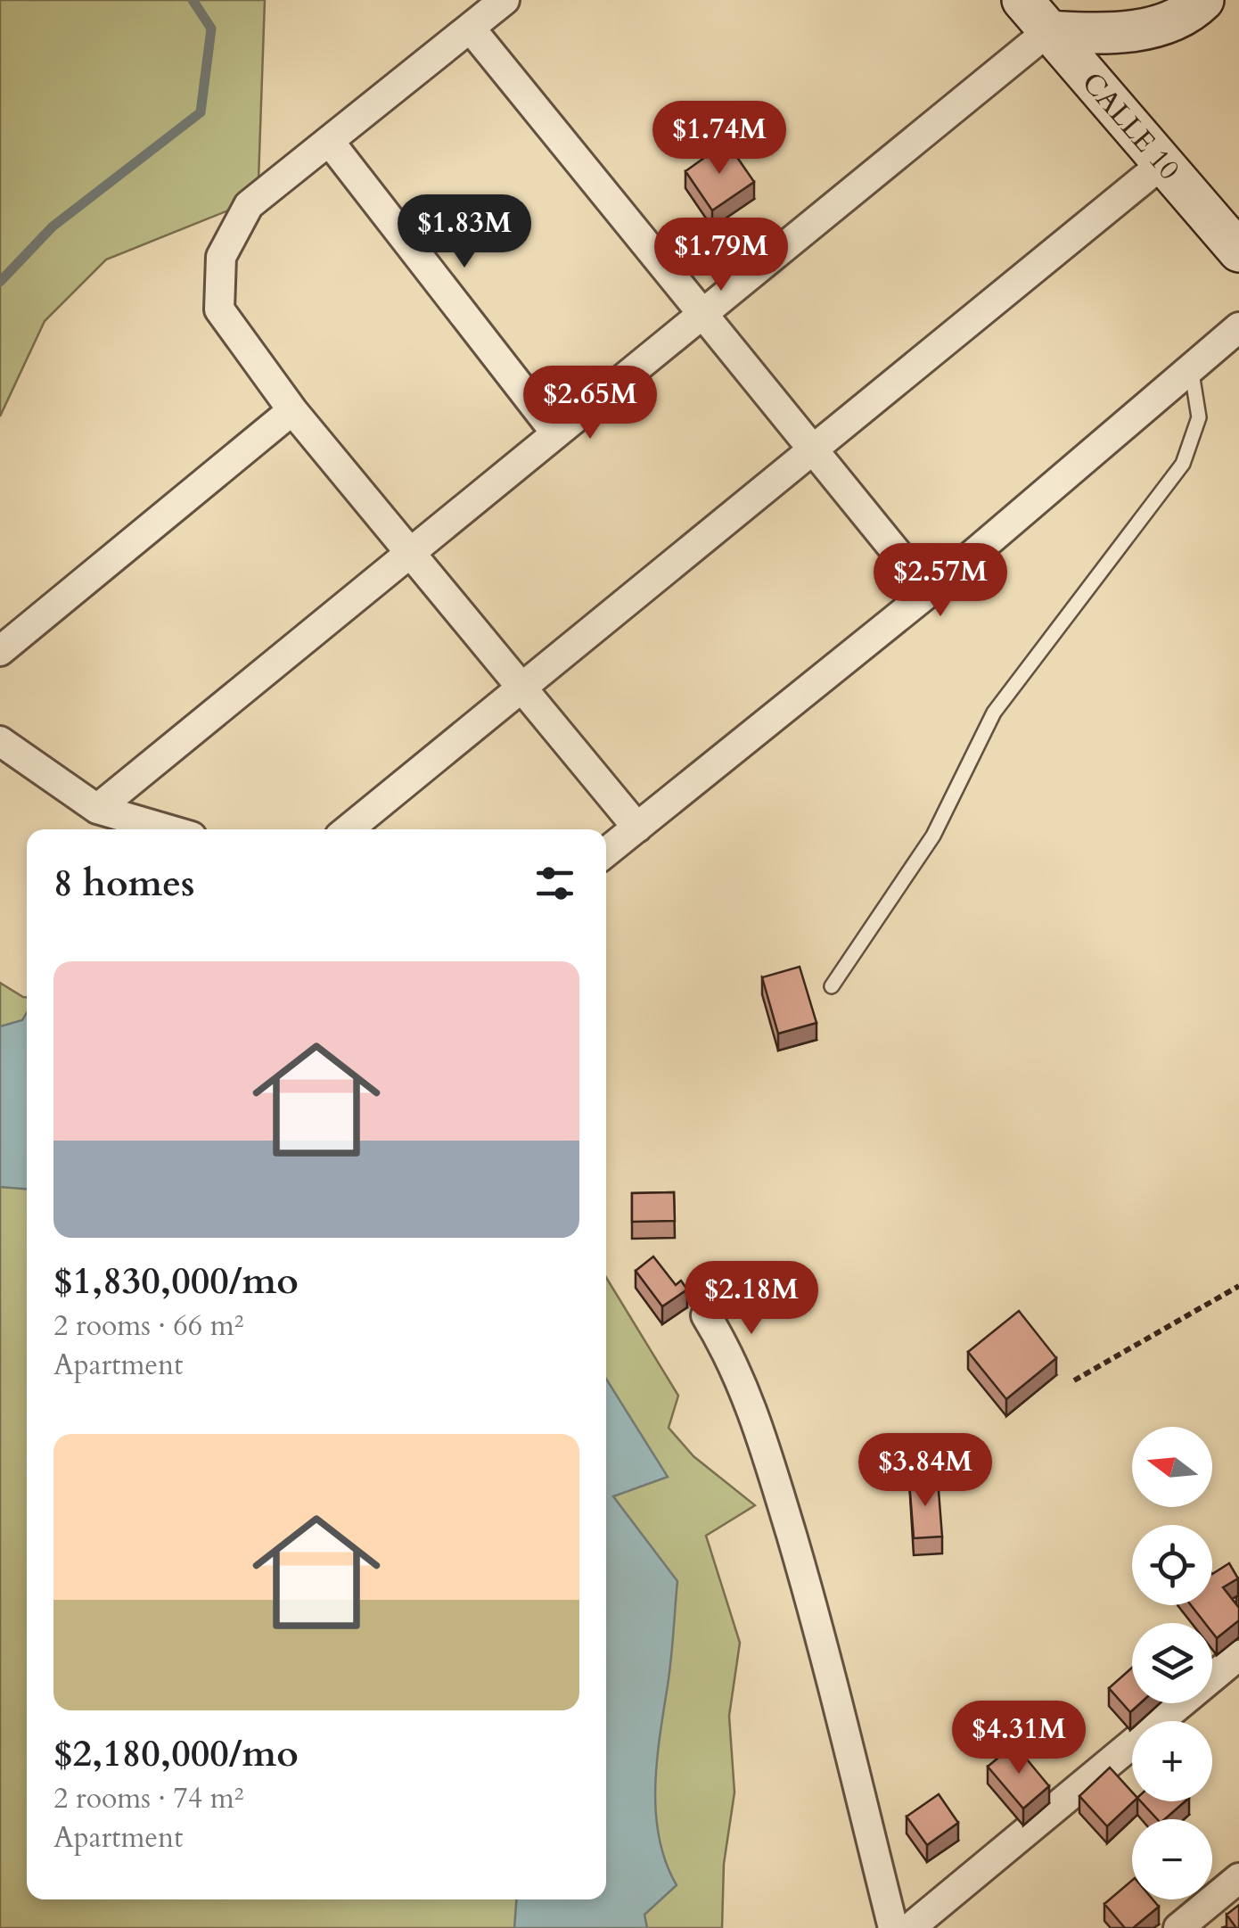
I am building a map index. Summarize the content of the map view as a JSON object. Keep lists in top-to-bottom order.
{
  "streets": {
    "street": ["CALLE 10"]
  },
  "north": "left",
  "page": {
    "price": [
      "$1.74M",
      "$1.83M",
      "$1.79M",
      "$2.65M",
      "$2.57M",
      "$2.18M",
      "$3.84M",
      "$4.31M"
    ],
    "heading": "8 homes",
    "list": [
      {
        "name": "$1,830,000/mo",
        "note": "2 rooms · 66 m² · Apartment"
      },
      {
        "name": "$2,180,000/mo",
        "note": "2 rooms · 74 m² · Apartment"
      }
    ],
    "map_buttons": ["+", "−"]
  }
}
